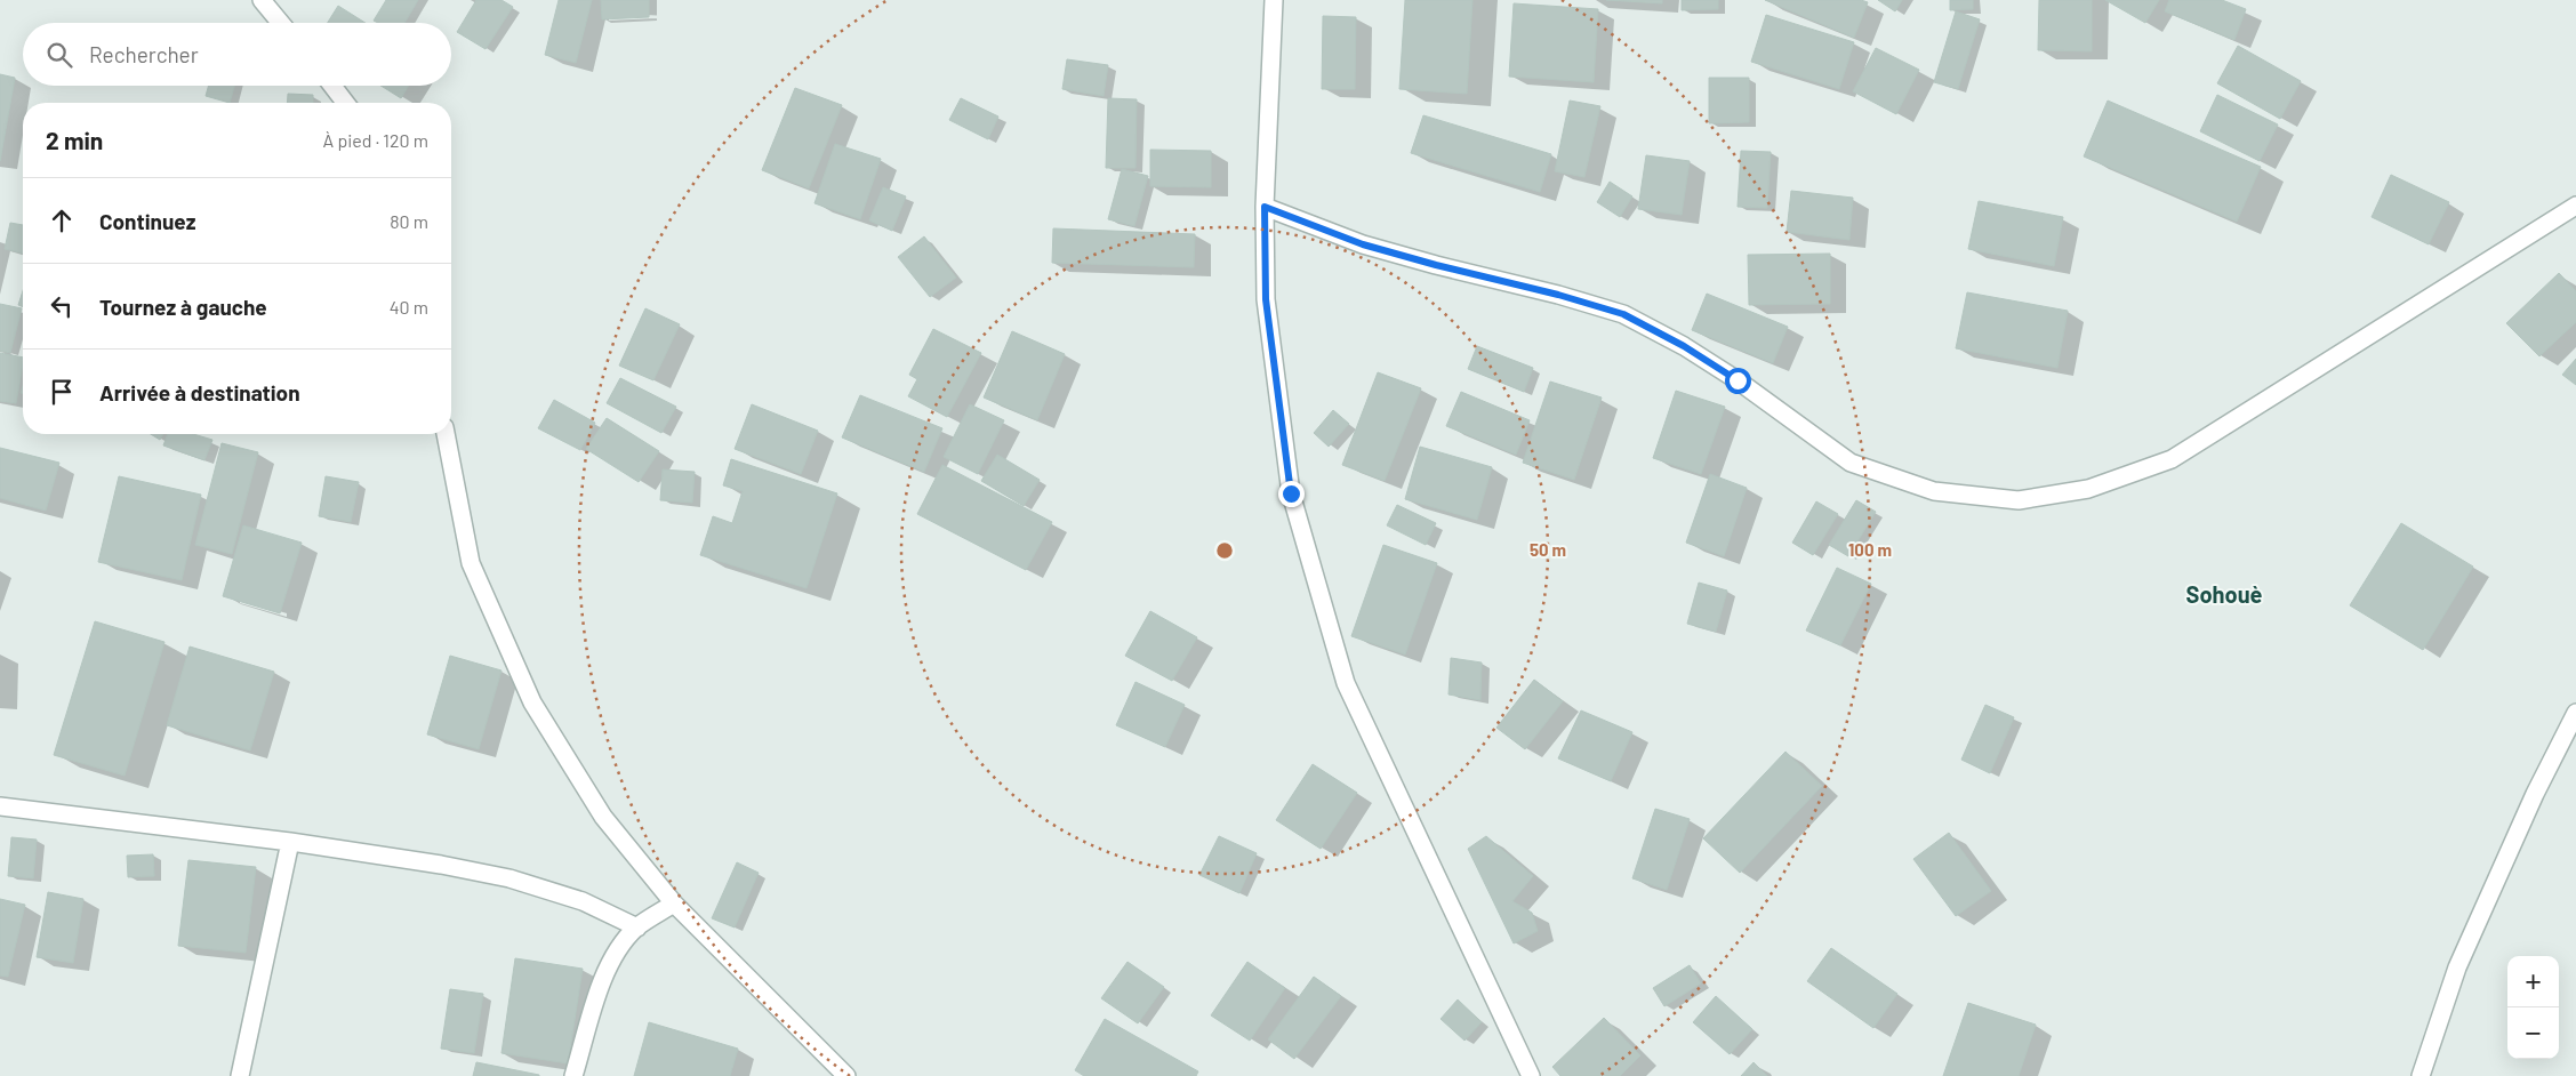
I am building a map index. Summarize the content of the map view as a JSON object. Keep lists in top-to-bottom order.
{
  "districts": ["Sohouè"],
  "page": {
    "search": "Rechercher",
    "heading": ["2 min", "À pied · 120 m"],
    "list": [
      ["Continuez", "80 m"],
      ["Tournez à gauche", "40 m"],
      "Arrivée à destination"
    ],
    "map_buttons": ["+", "−"]
  },
  "rings": ["50 m", "100 m"]
}
